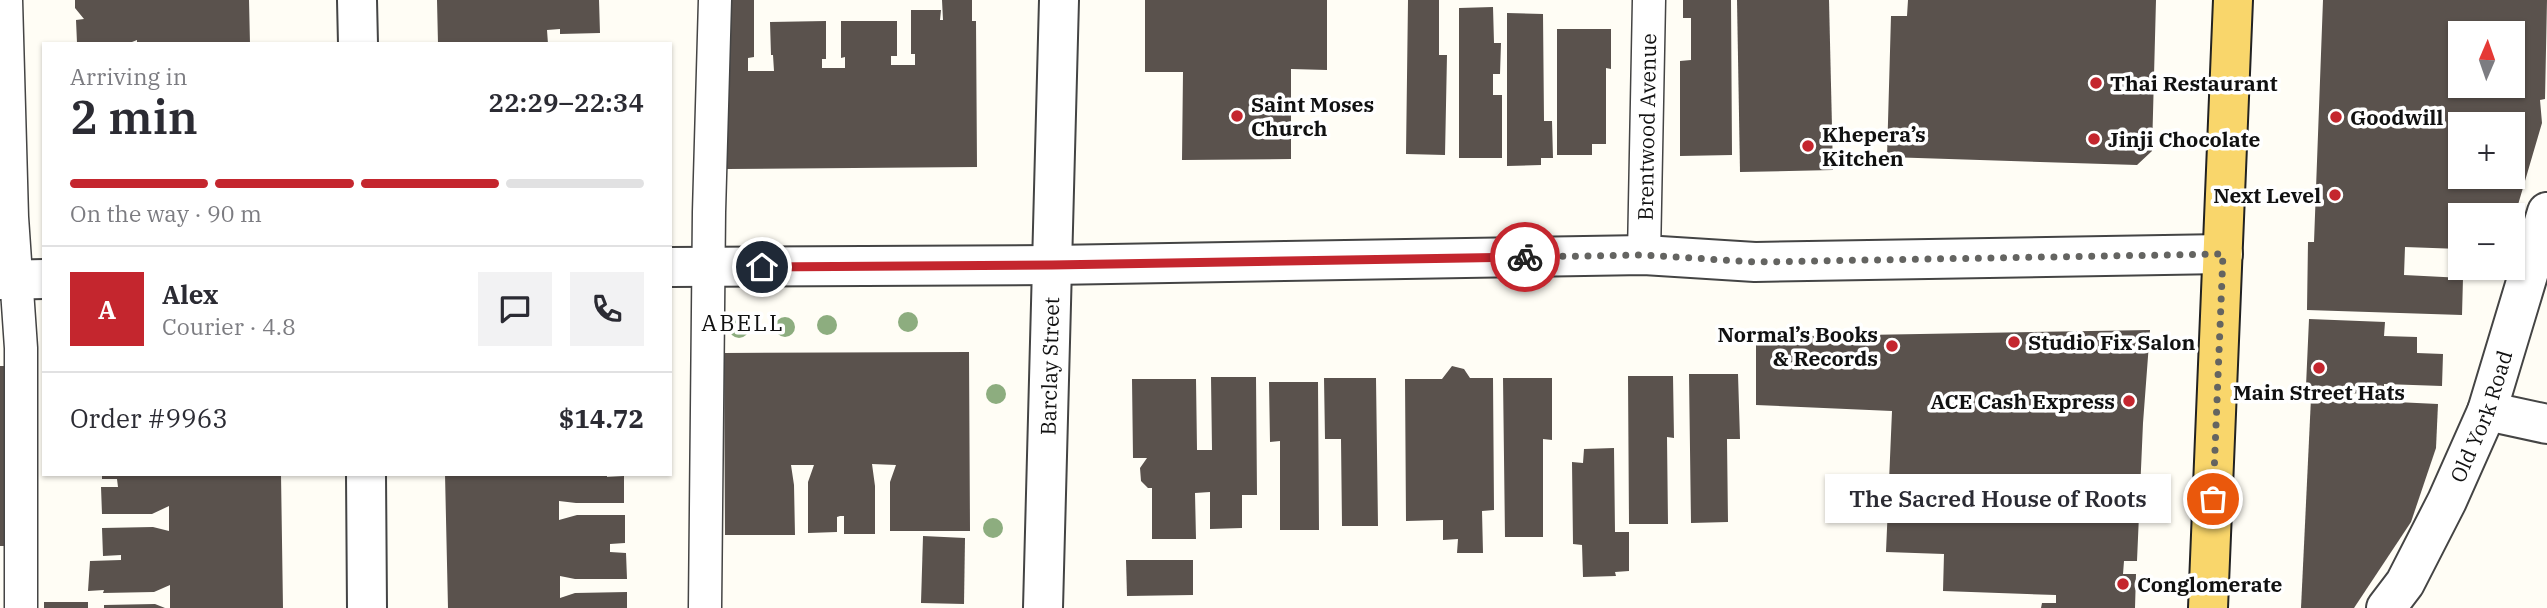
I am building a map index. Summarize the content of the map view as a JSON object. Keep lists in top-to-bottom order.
{
  "streets": {
    "street": ["Barclay Street", "Old York Road"],
    "lane": ["Brentwood Avenue"]
  },
  "districts": ["ABELL"],
  "places": [
    "Thai Restaurant",
    "Saint Moses Church",
    "Goodwill",
    "Jinji Chocolate",
    "Khepera’s Kitchen",
    "Next Level",
    "Studio Fix Salon",
    "Normal’s Books & Records",
    "Main Street Hats",
    "ACE Cash Express",
    "The Sacred House of Roots",
    "Conglomerate"
  ],
  "north": "top",
  "page": {
    "map_buttons": ["+", "−"],
    "heading": ["2 min", "Arriving in", "22:29–22:34"],
    "panel": [
      "Alex",
      "Courier · 4.8",
      "Order #9963",
      "$14.72"
    ],
    "bar": "On the way · 90 m",
    "round": "A",
    "bubble": "The Sacred House of Roots"
  }
}
